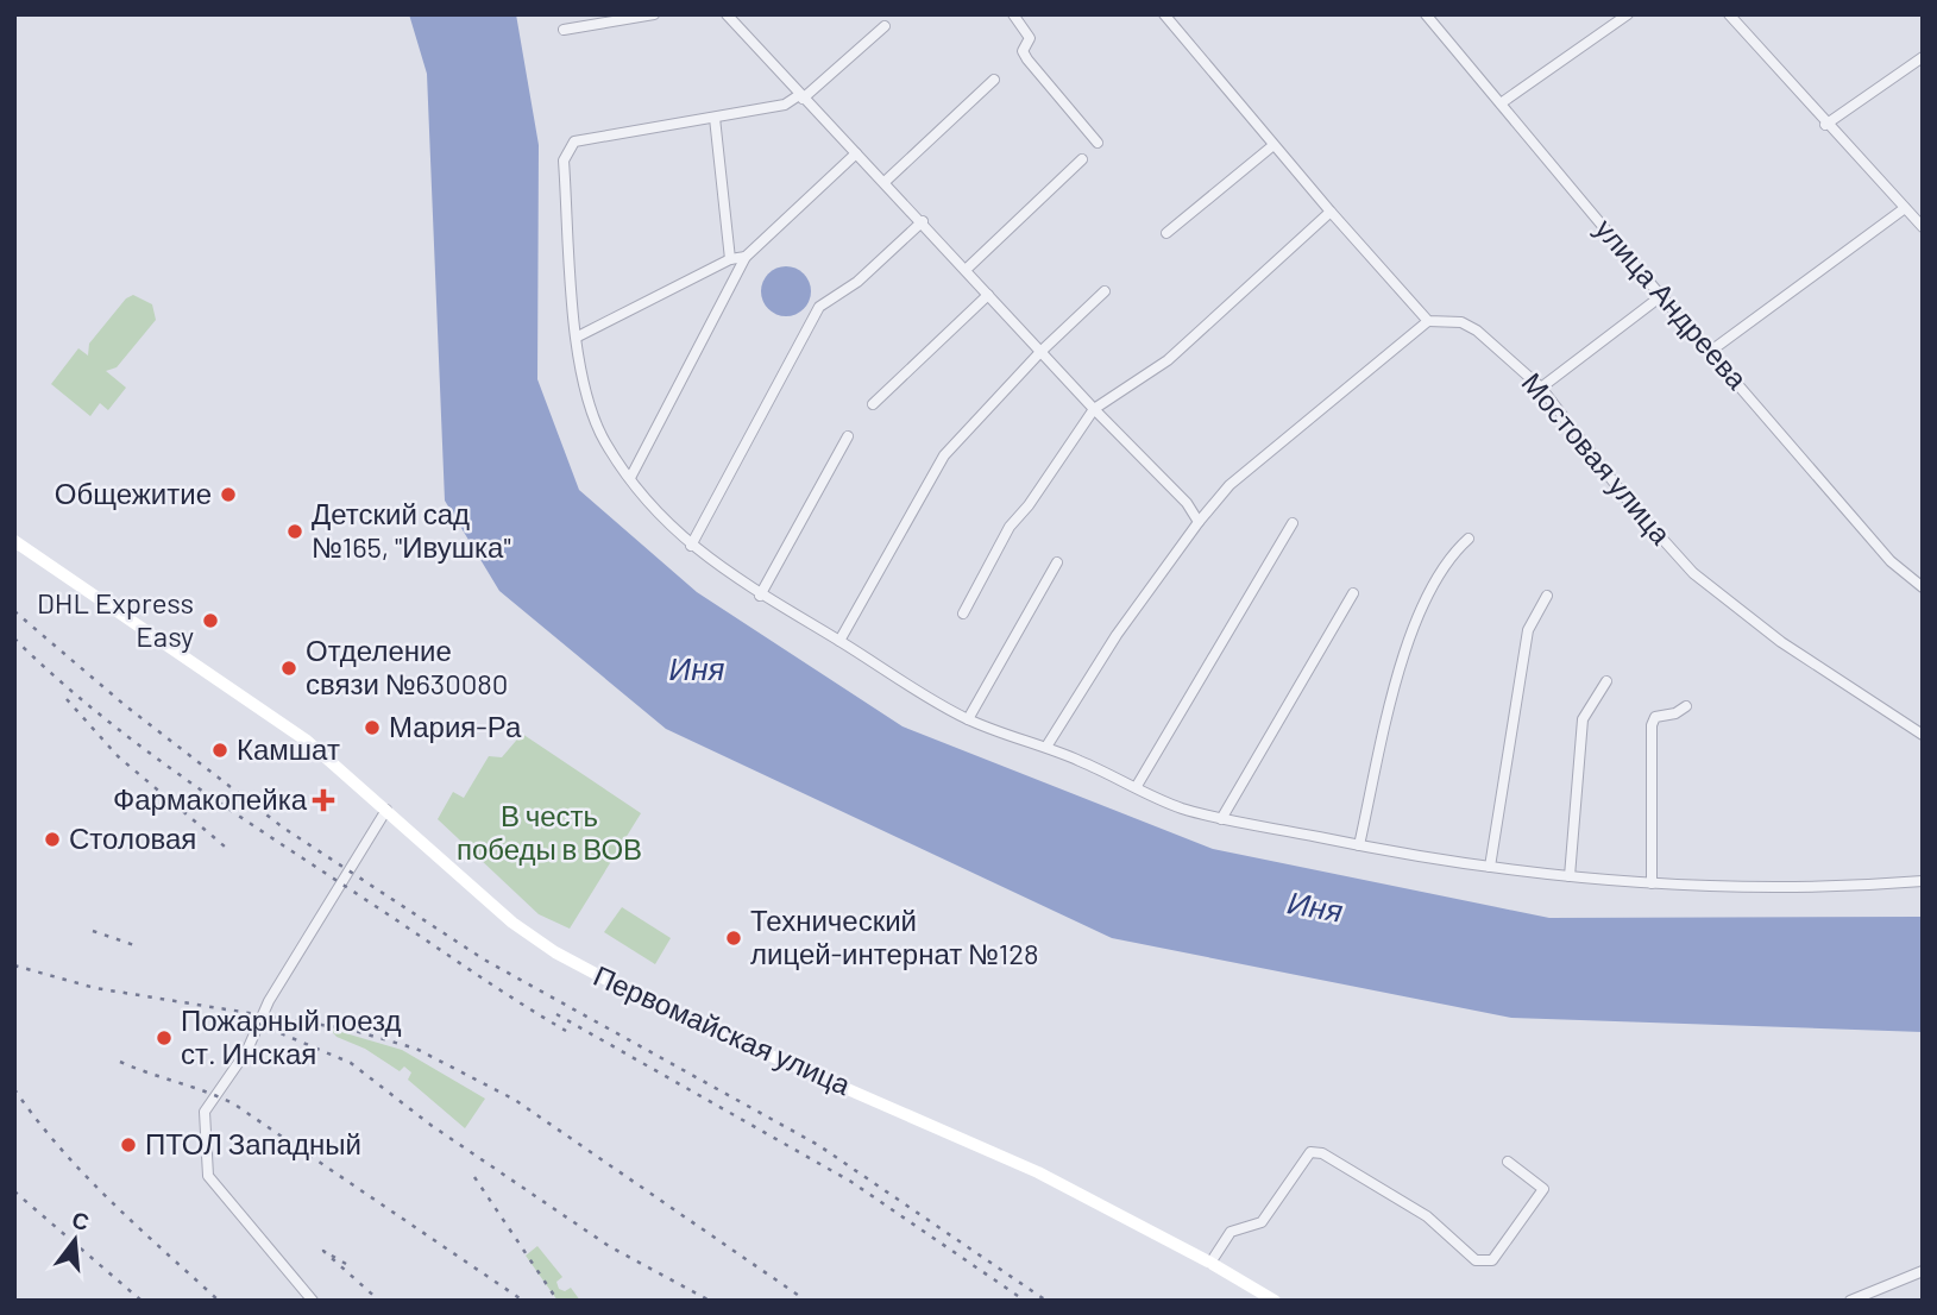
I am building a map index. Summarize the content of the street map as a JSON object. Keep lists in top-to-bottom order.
{
  "streets": {
    "main road": ["Первомайская улица"],
    "street": ["улица Андреева", "Мостовая улица"]
  },
  "water": ["Иня"],
  "parks": ["В честь победы в ВОВ"],
  "places": {
    "other": [
      "Общежитие",
      "Детский сад №165, \"Ивушка\"",
      "DHL Express Easy",
      "Отделение связи №630080",
      "Мария-Ра",
      "Камшат",
      "Столовая",
      "Технический лицей-интернат №128",
      "Пожарный поезд ст. Инская",
      "ПТОЛ Западный"
    ],
    "health": ["Фармакопейка"]
  },
  "north": "top"
}
